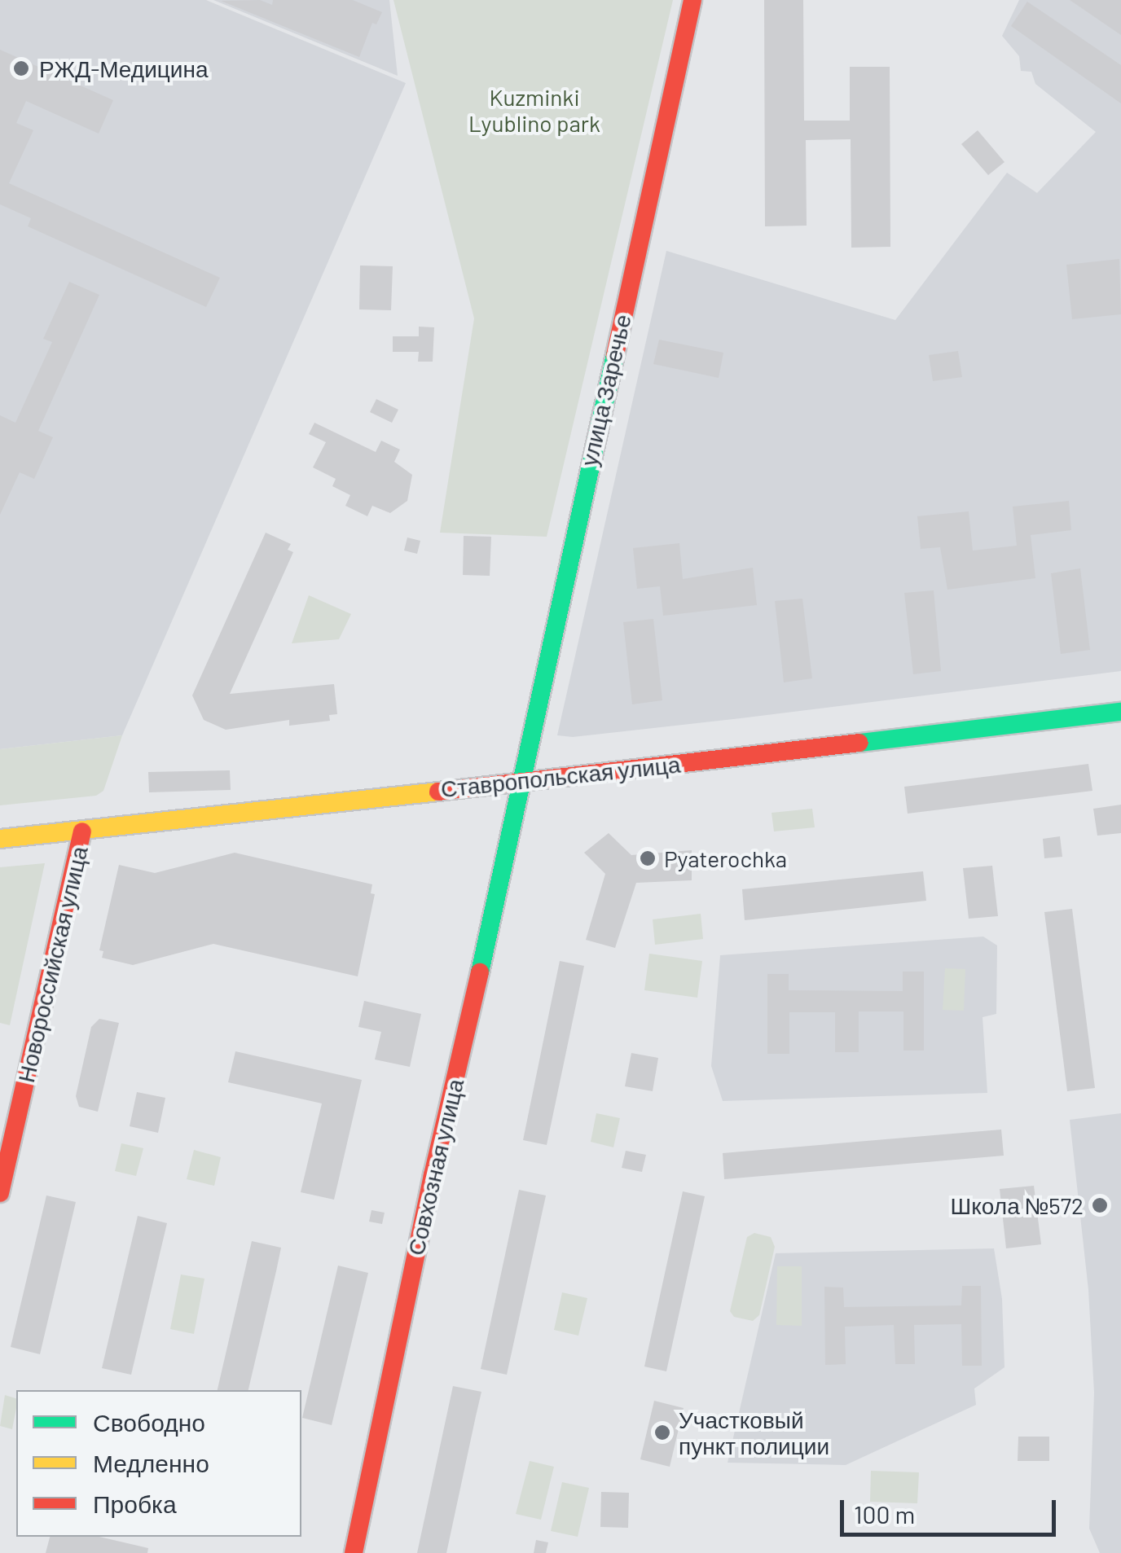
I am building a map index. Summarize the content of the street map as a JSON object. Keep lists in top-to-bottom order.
{
  "streets": {
    "street": [
      "улица Заречье",
      "Ставропольская улица",
      "Новороссийская улица",
      "Совхозная улица"
    ]
  },
  "crossings": [
    ["улица Заречье", "Ставропольская улица"],
    ["улица Заречье", "Совхозная улица"],
    ["Ставропольская улица", "Новороссийская улица"],
    ["Ставропольская улица", "Совхозная улица"]
  ],
  "parks": ["Kuzminki Lyublino park"],
  "places": [
    "РЖД-Медицина",
    "Pyaterochka",
    "Школа №572",
    "Участковый пункт полиции"
  ],
  "legend": ["Свободно", "Медленно", "Пробка"],
  "scale_bar": "100 m"
}
